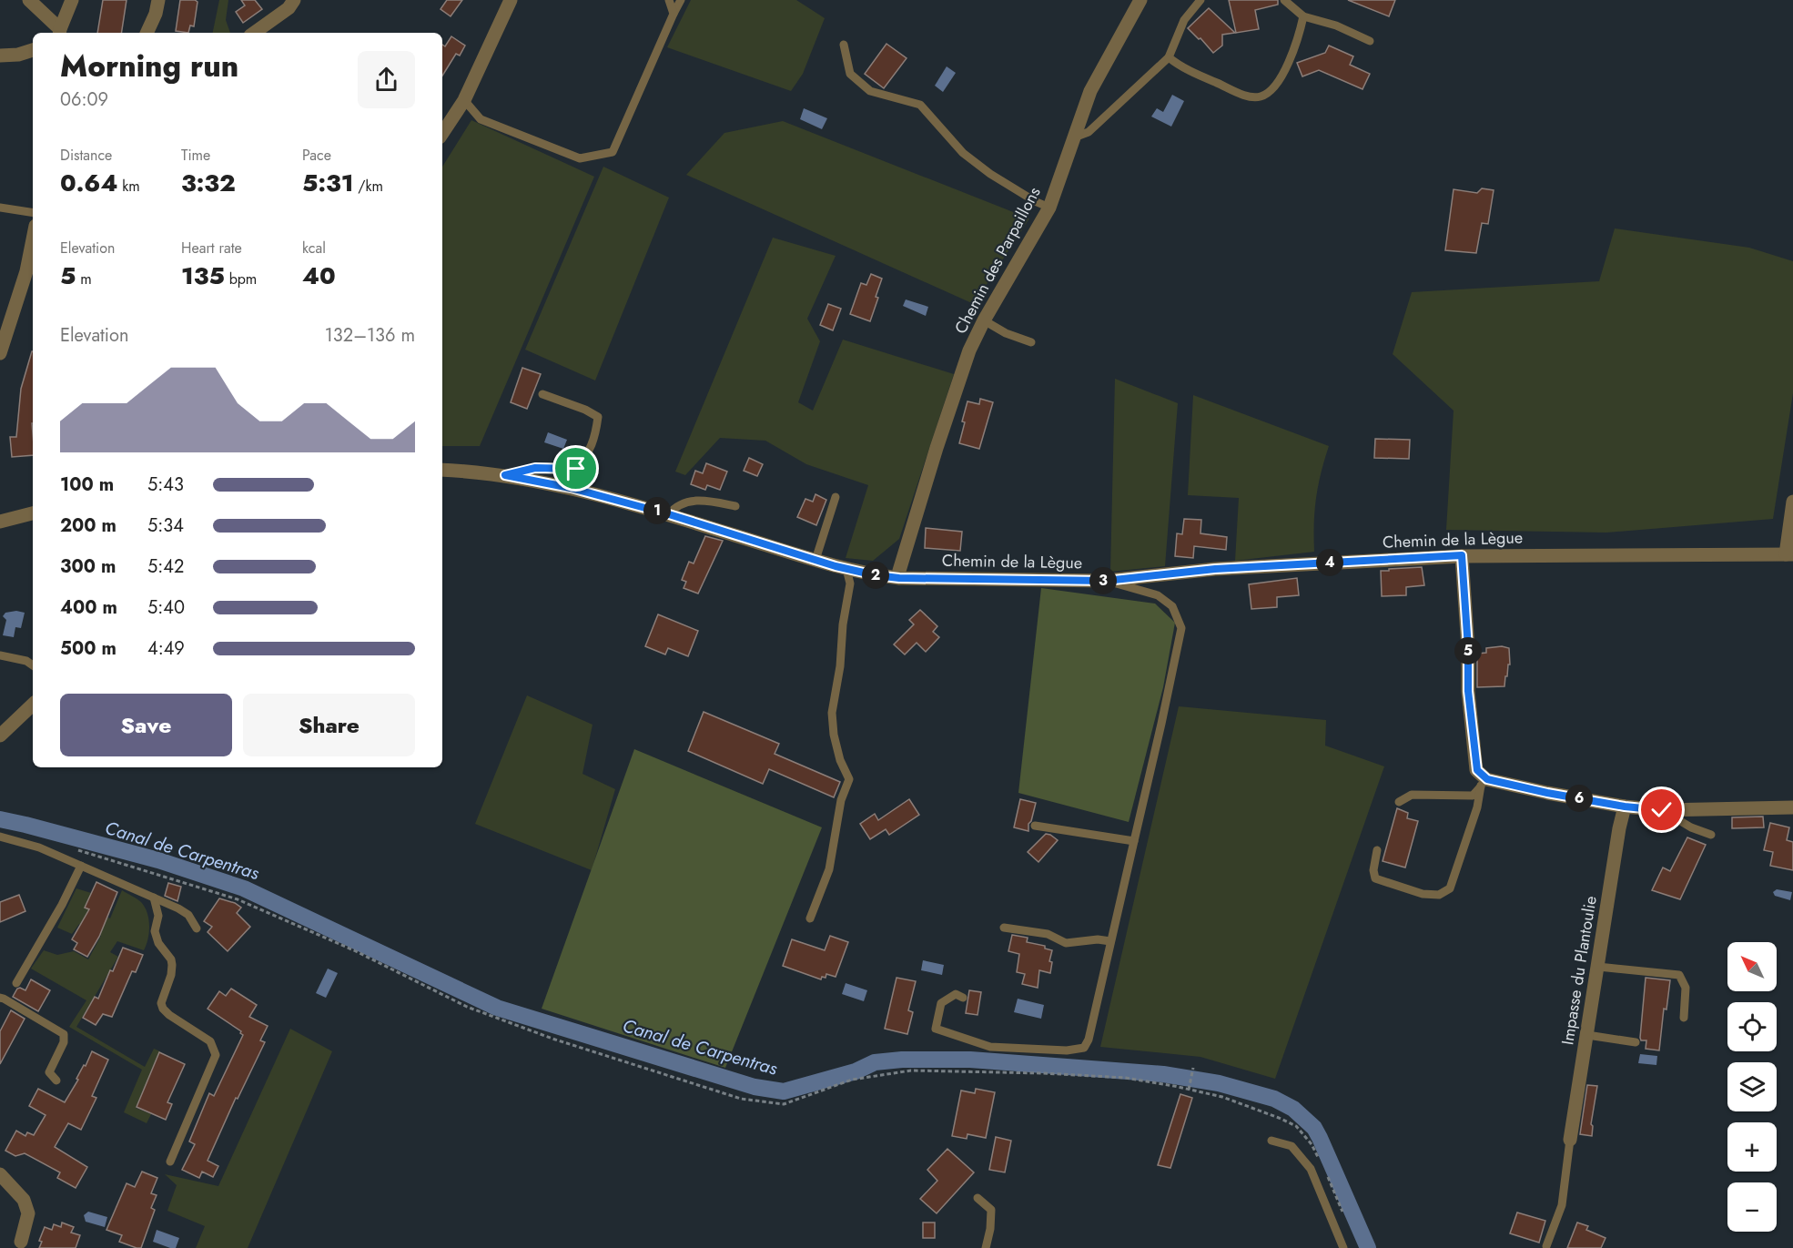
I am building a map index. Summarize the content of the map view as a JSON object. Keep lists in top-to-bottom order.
{
  "streets": {
    "street": ["Chemin des Parpaillons", "Chemin de la Lègue", "Impasse du Plantoulie"]
  },
  "crossings": [
    ["Chemin des Parpaillons", "Chemin de la Lègue"]
  ],
  "water": ["Canal de Carpentras"],
  "north": "top left",
  "page": {
    "heading": ["Morning run", "06:09"],
    "stats": [
      ["Distance", "0.64 km"],
      ["Time", "3:32"],
      ["Pace", "5:31 /km"],
      ["Elevation", "5 m"],
      ["Heart rate", "135 bpm"],
      ["kcal", "40"]
    ],
    "chart": ["Elevation", "132–136 m"],
    "list": [
      {
        "name": "100 m",
        "note": "5:43"
      },
      {
        "name": "200 m",
        "note": "5:34"
      },
      {
        "name": "300 m",
        "note": "5:42"
      },
      {
        "name": "400 m",
        "note": "5:40"
      },
      {
        "name": "500 m",
        "note": "4:49"
      }
    ],
    "pins": [
      "1",
      "4",
      "2",
      "3",
      "5",
      "6"
    ],
    "buttons": ["Save", "Share"],
    "map_buttons": ["+", "−"]
  }
}
